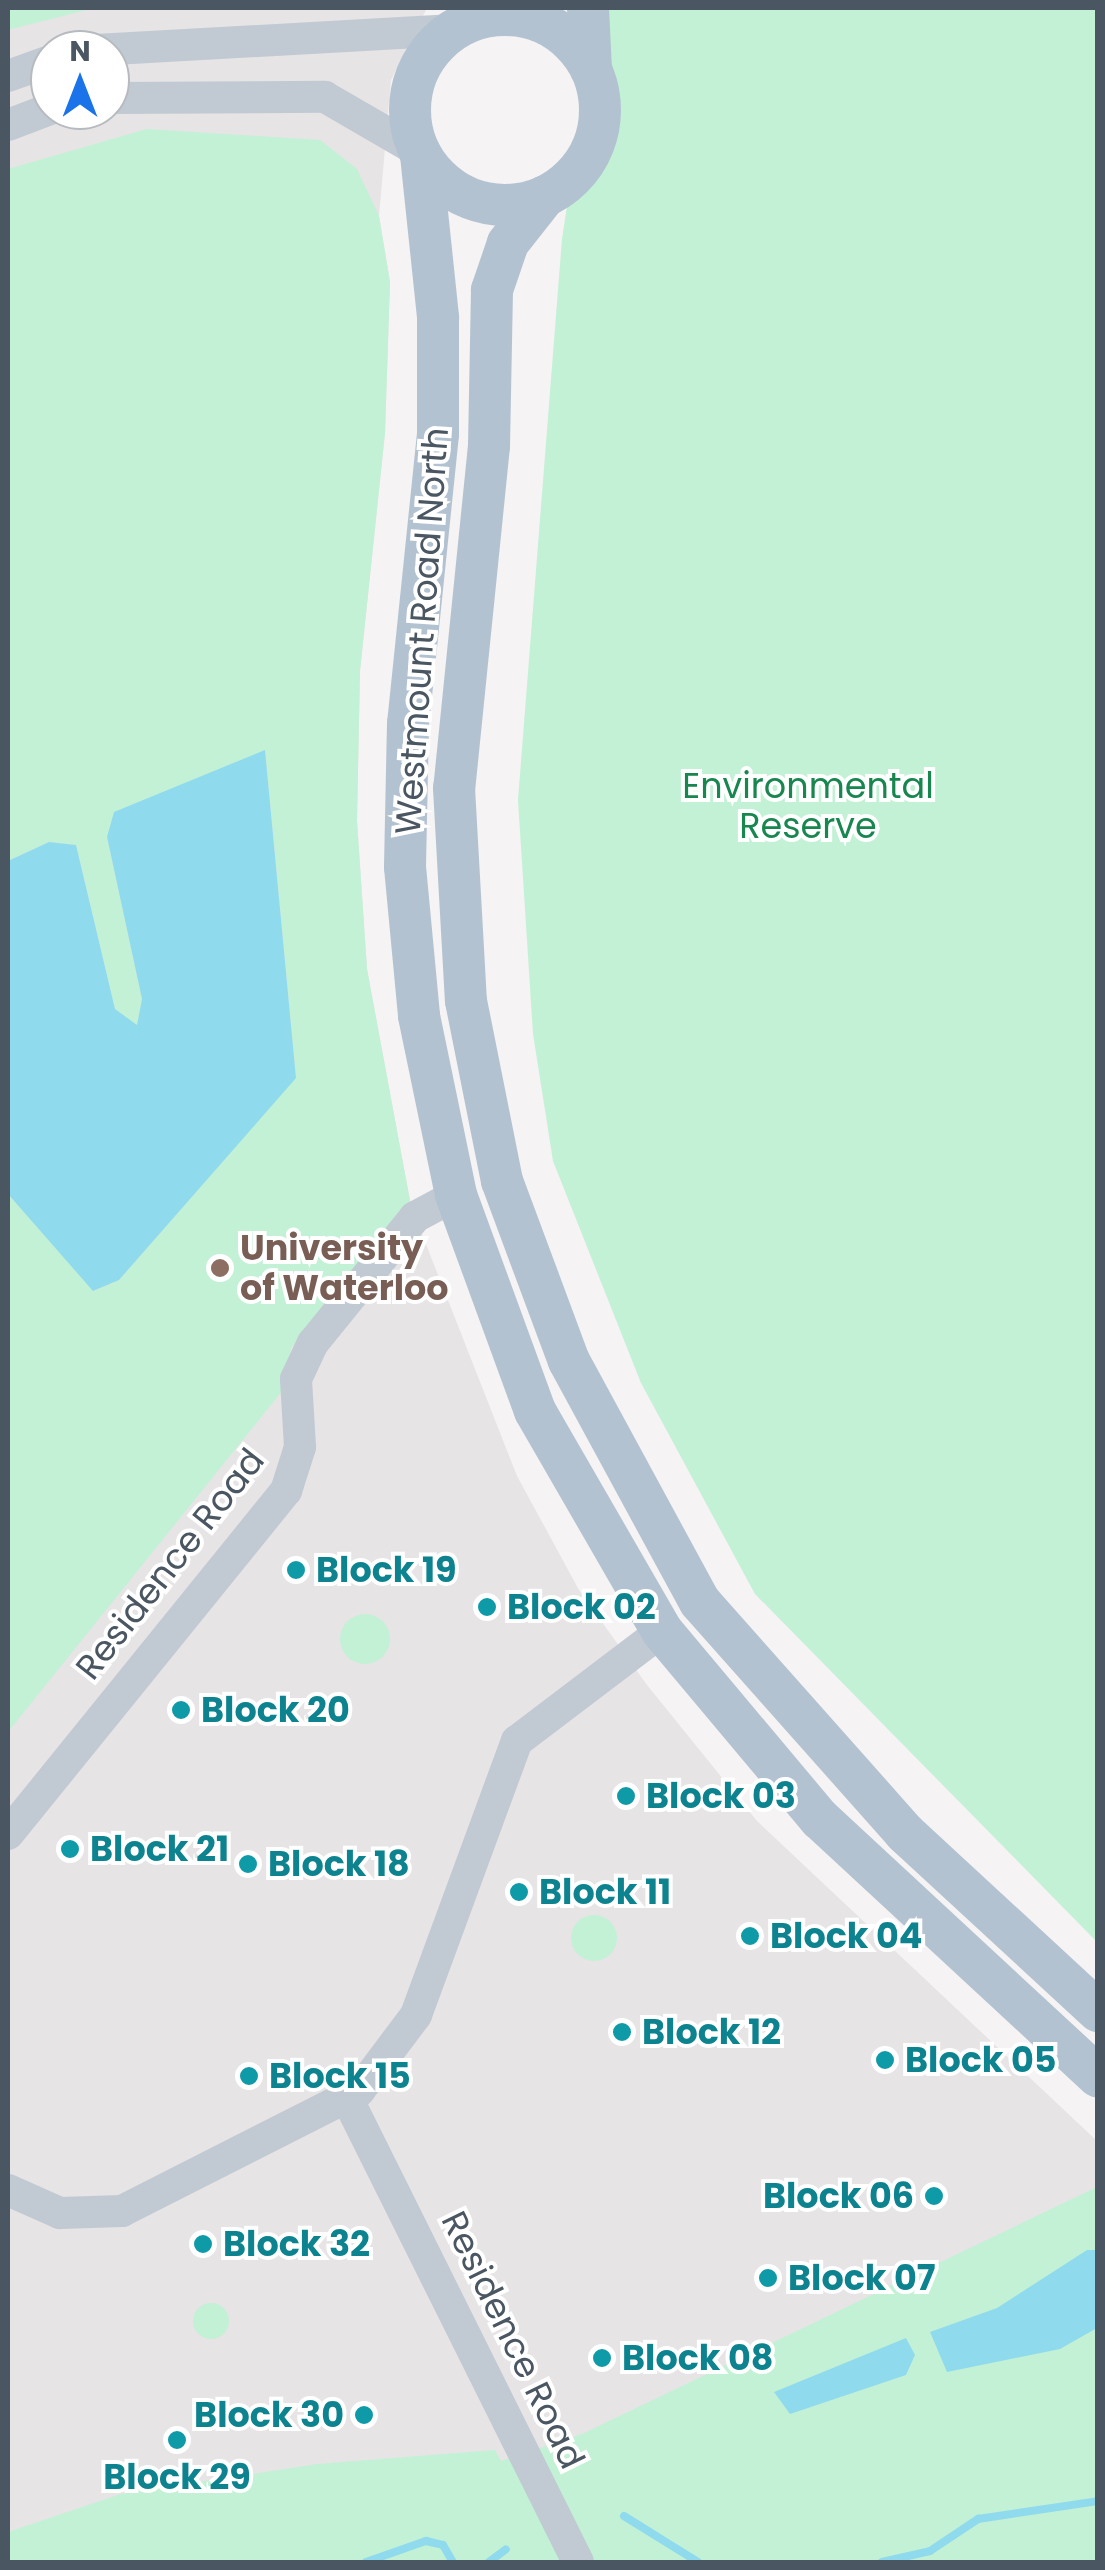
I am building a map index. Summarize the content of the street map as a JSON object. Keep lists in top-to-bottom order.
{
  "streets": {
    "main road": ["Westmount Road North"],
    "street": ["Residence Road"]
  },
  "crossings": [
    ["Westmount Road North", "Residence Road"]
  ],
  "parks": ["Environmental Reserve"],
  "places": [
    "University of Waterloo",
    "Block 19",
    "Block 02",
    "Block 20",
    "Block 03",
    "Block 21",
    "Block 18",
    "Block 11",
    "Block 04",
    "Block 12",
    "Block 05",
    "Block 15",
    "Block 06",
    "Block 32",
    "Block 07",
    "Block 08",
    "Block 30",
    "Block 29"
  ],
  "north": "top"
}
